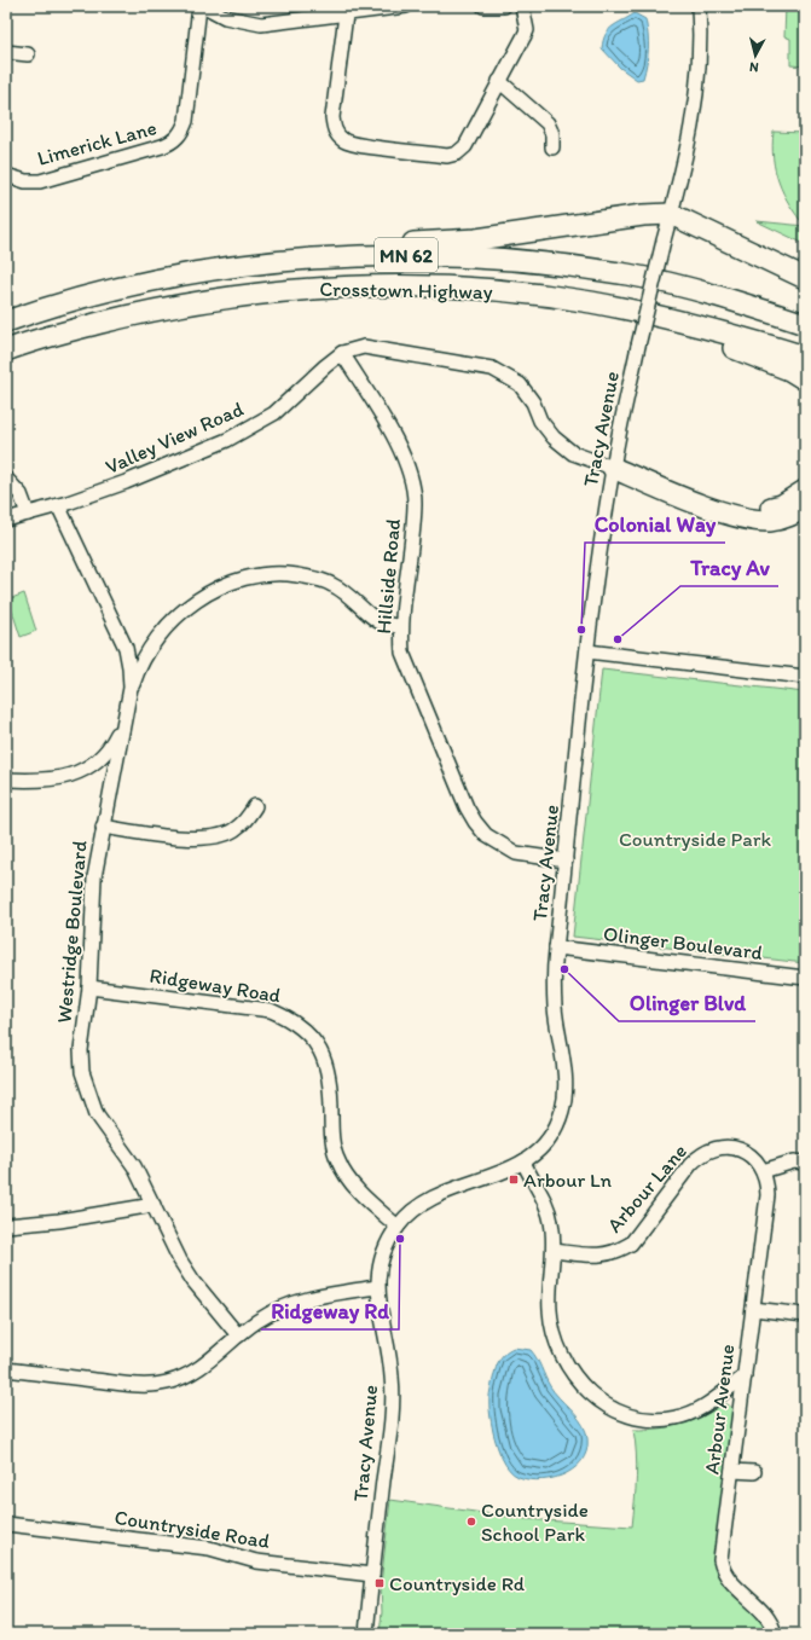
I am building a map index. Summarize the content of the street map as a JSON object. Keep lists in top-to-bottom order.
{
  "streets": {
    "highway": ["MN 62", "Crosstown Highway"],
    "street": [
      "Limerick Lane",
      "Tracy Avenue",
      "Valley View Road",
      "Hillside Road",
      "Westridge Boulevard",
      "Olinger Boulevard",
      "Ridgeway Road",
      "Arbour Lane",
      "Arbour Avenue",
      "Countryside Road"
    ]
  },
  "crossings": [
    ["Tracy Avenue", "Valley View Road"],
    ["Tracy Avenue", "Hillside Road"],
    ["Tracy Avenue", "Olinger Boulevard"],
    ["Tracy Avenue", "Ridgeway Road"],
    ["Tracy Avenue", "Countryside Road"],
    ["Valley View Road", "Hillside Road"],
    ["Valley View Road", "Westridge Boulevard"],
    ["Westridge Boulevard", "Ridgeway Road"],
    ["Arbour Lane", "Arbour Avenue"]
  ],
  "parks": ["Countryside Park"],
  "places": {
    "other": [
      "Colonial Way",
      "Tracy Av",
      "Olinger Blvd",
      "Ridgeway Rd",
      "Countryside School Park"
    ],
    "transit": ["Arbour Ln", "Countryside Rd"]
  },
  "north": "bottom"
}
